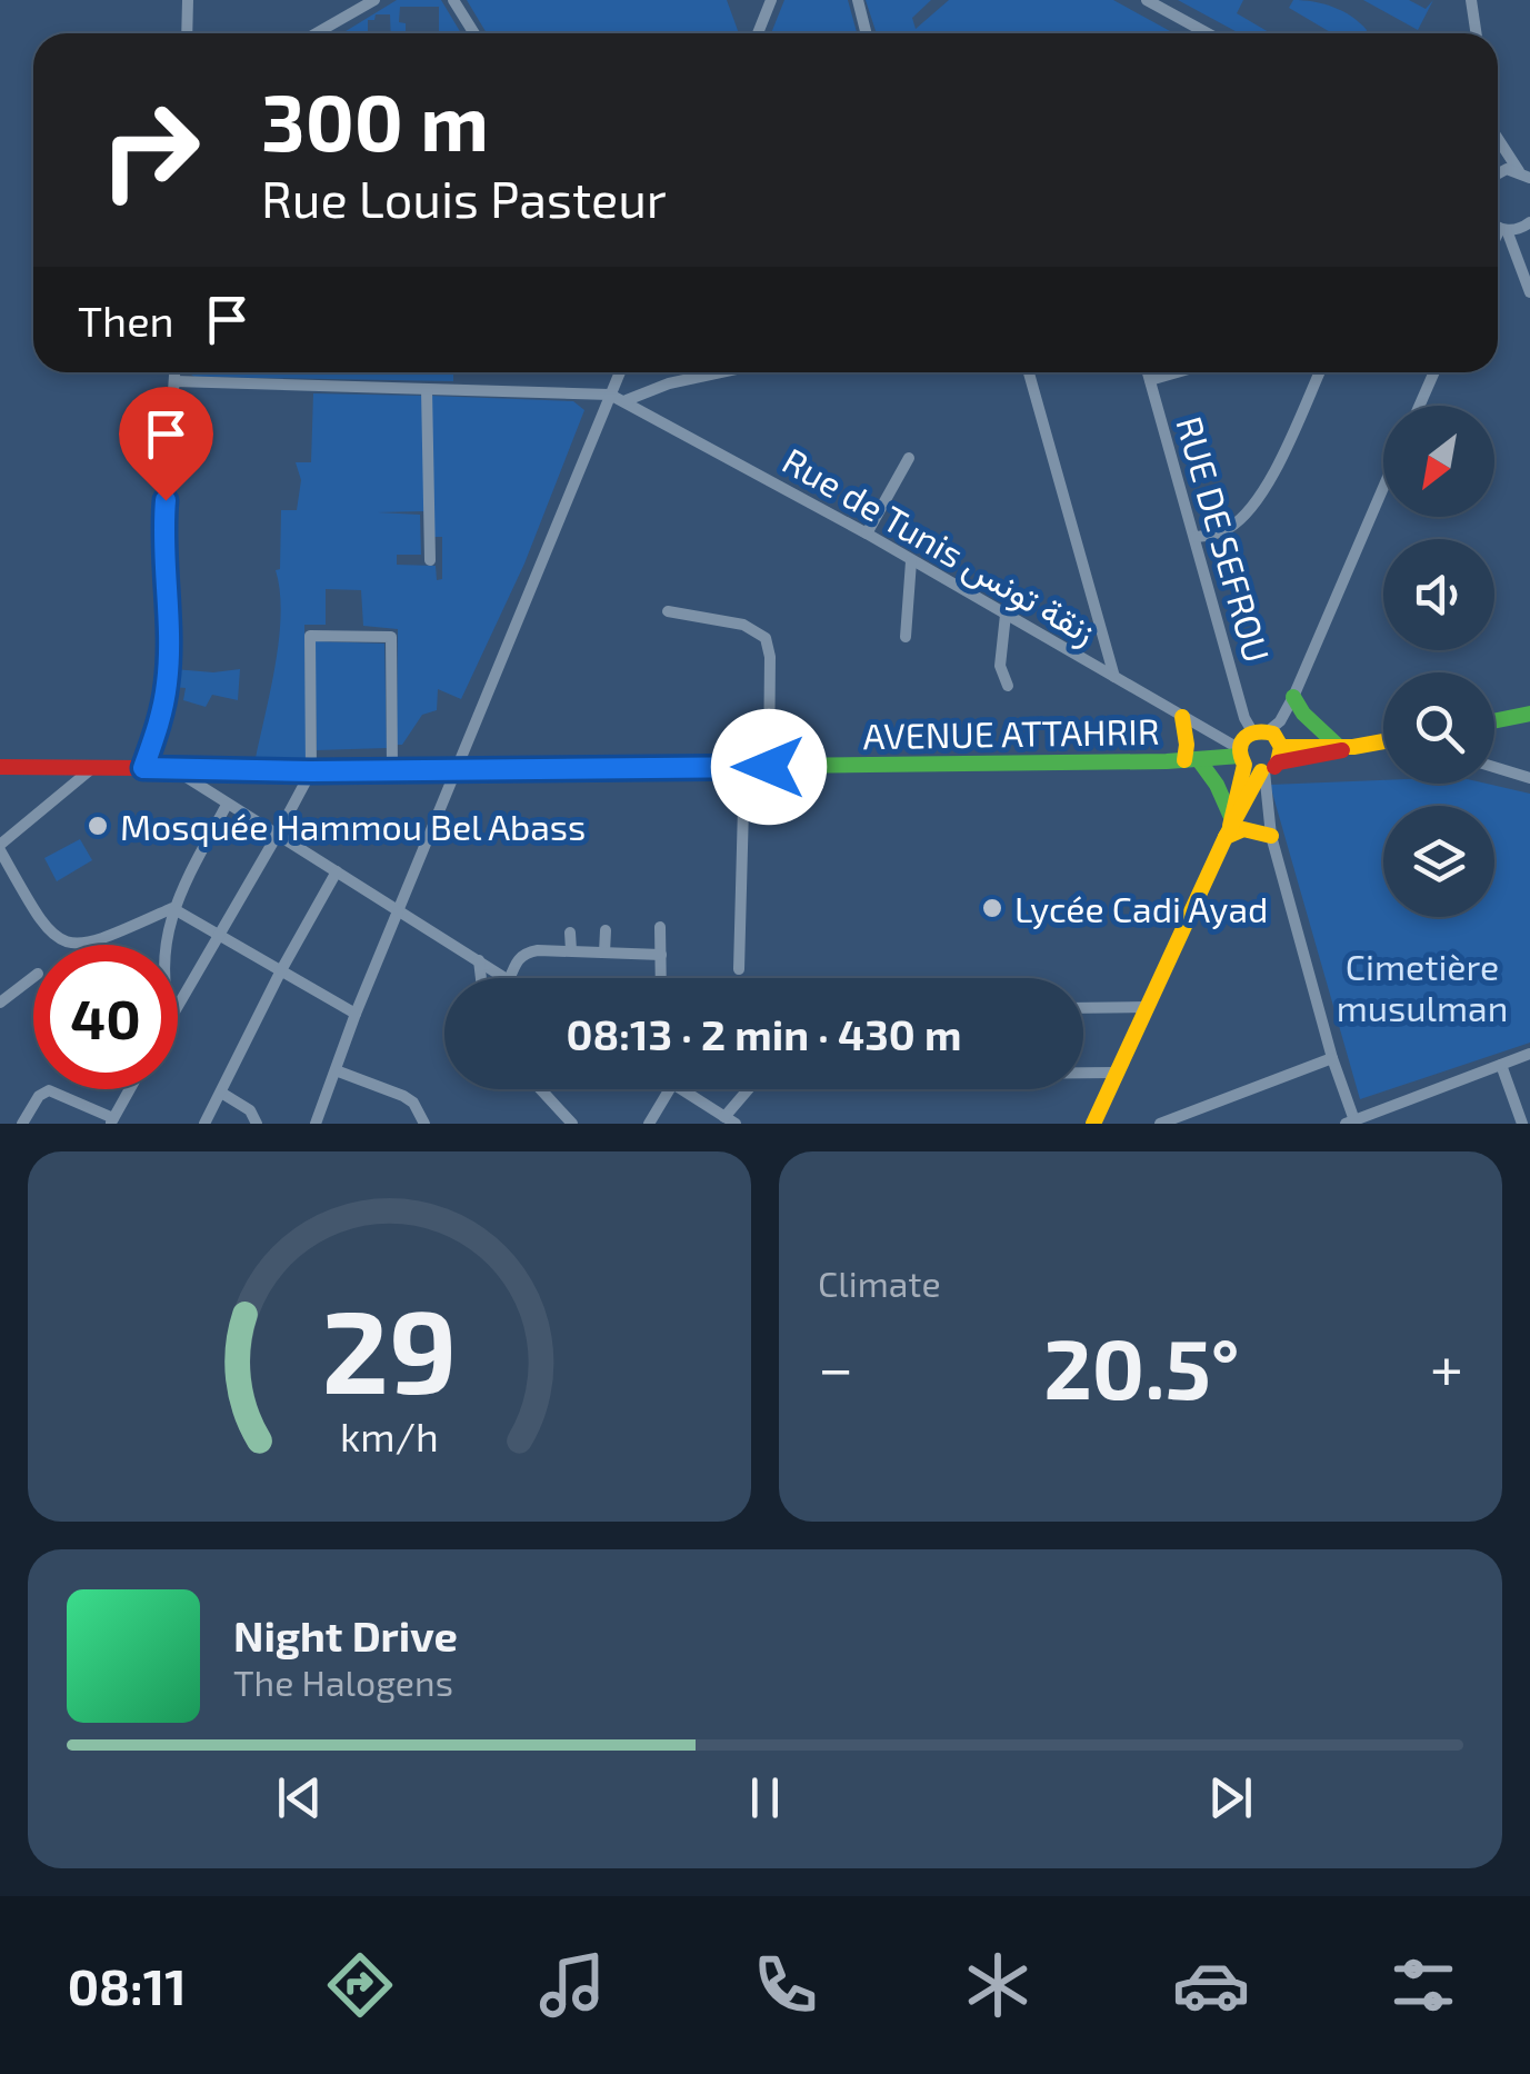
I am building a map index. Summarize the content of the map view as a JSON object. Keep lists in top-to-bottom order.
{
  "streets": {
    "street": ["RUE DE SEFROU", "Rue de Tunis زنقة تونس", "AVENUE ATTAHRIR"]
  },
  "crossings": [
    ["RUE DE SEFROU", "Rue de Tunis زنقة تونس"],
    ["RUE DE SEFROU", "AVENUE ATTAHRIR"],
    ["Rue de Tunis زنقة تونس", "AVENUE ATTAHRIR"]
  ],
  "parks": ["Cimetière musulman"],
  "places": ["Mosquée Hammou Bel Abass", "Lycée Cadi Ayad"],
  "north": "bottom left",
  "page": {
    "turn": ["300 m", "Rue Louis Pasteur"],
    "then": "Then",
    "limit": "40",
    "trip": "08:13 · 2 min · 430 m",
    "tile": "Climate",
    "heat": ["−", "20.5°", "+"],
    "song": ["Night Drive", "The Halogens"],
    "tabs": "08:11",
    "gauge": ["29", "km/h"]
  }
}
